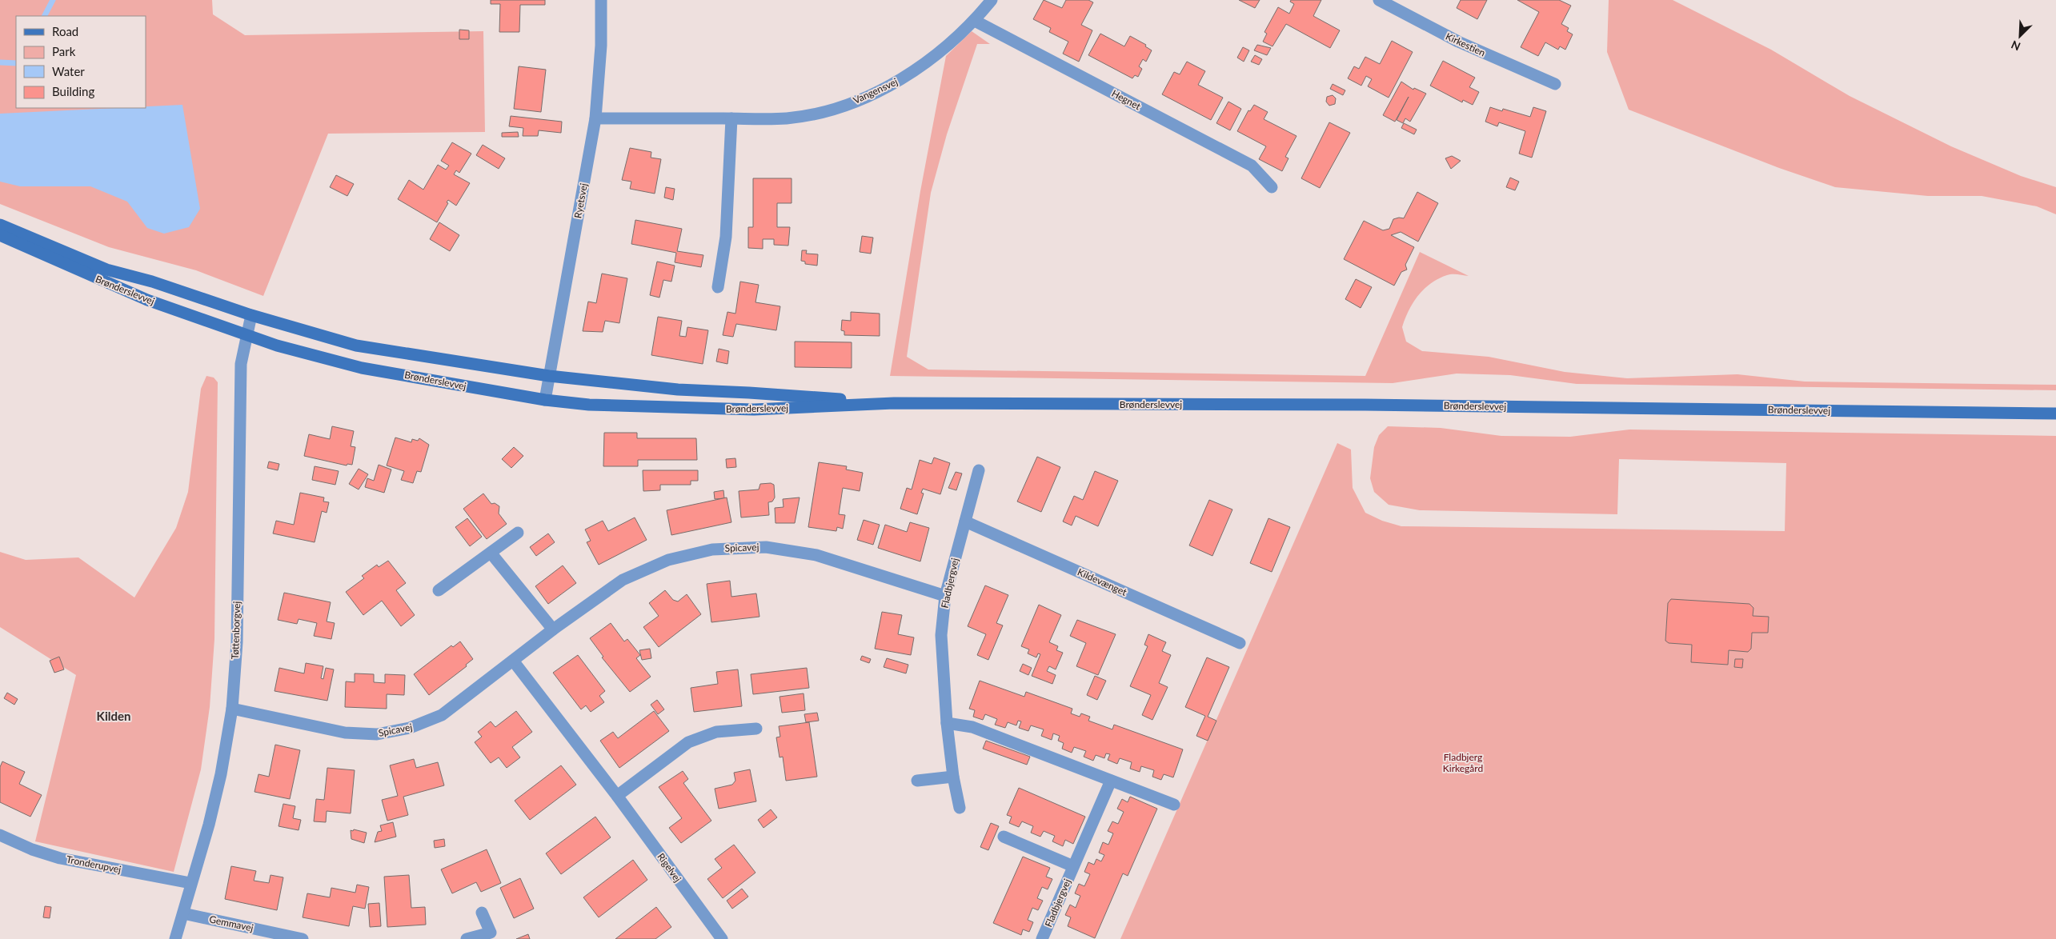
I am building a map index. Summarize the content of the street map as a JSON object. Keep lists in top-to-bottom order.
{
  "streets": {
    "main road": ["Brønderslevvej"],
    "street": [
      "Kirkestien",
      "Vangensvej",
      "Hegnet",
      "Ryetsvej",
      "Spicavej",
      "Kildevænget",
      "Fladbjergvej",
      "Tøttenborgvej",
      "Tronderupvej",
      "Rigelvej",
      "Gemmavej"
    ]
  },
  "crossings": [
    ["Vangensvej", "Hegnet"],
    ["Vangensvej", "Ryetsvej"],
    ["Ryetsvej", "Brønderslevvej"],
    ["Brønderslevvej", "Tøttenborgvej"],
    ["Spicavej", "Fladbjergvej"],
    ["Spicavej", "Tøttenborgvej"],
    ["Spicavej", "Rigelvej"],
    ["Kildevænget", "Fladbjergvej"],
    ["Tøttenborgvej", "Tronderupvej"],
    ["Tøttenborgvej", "Gemmavej"]
  ],
  "districts": ["Kilden"],
  "parks": ["Fladbjerg Kirkegård"],
  "legend": [
    "Road",
    "Park",
    "Water",
    "Building"
  ],
  "north": "bottom left"
}
